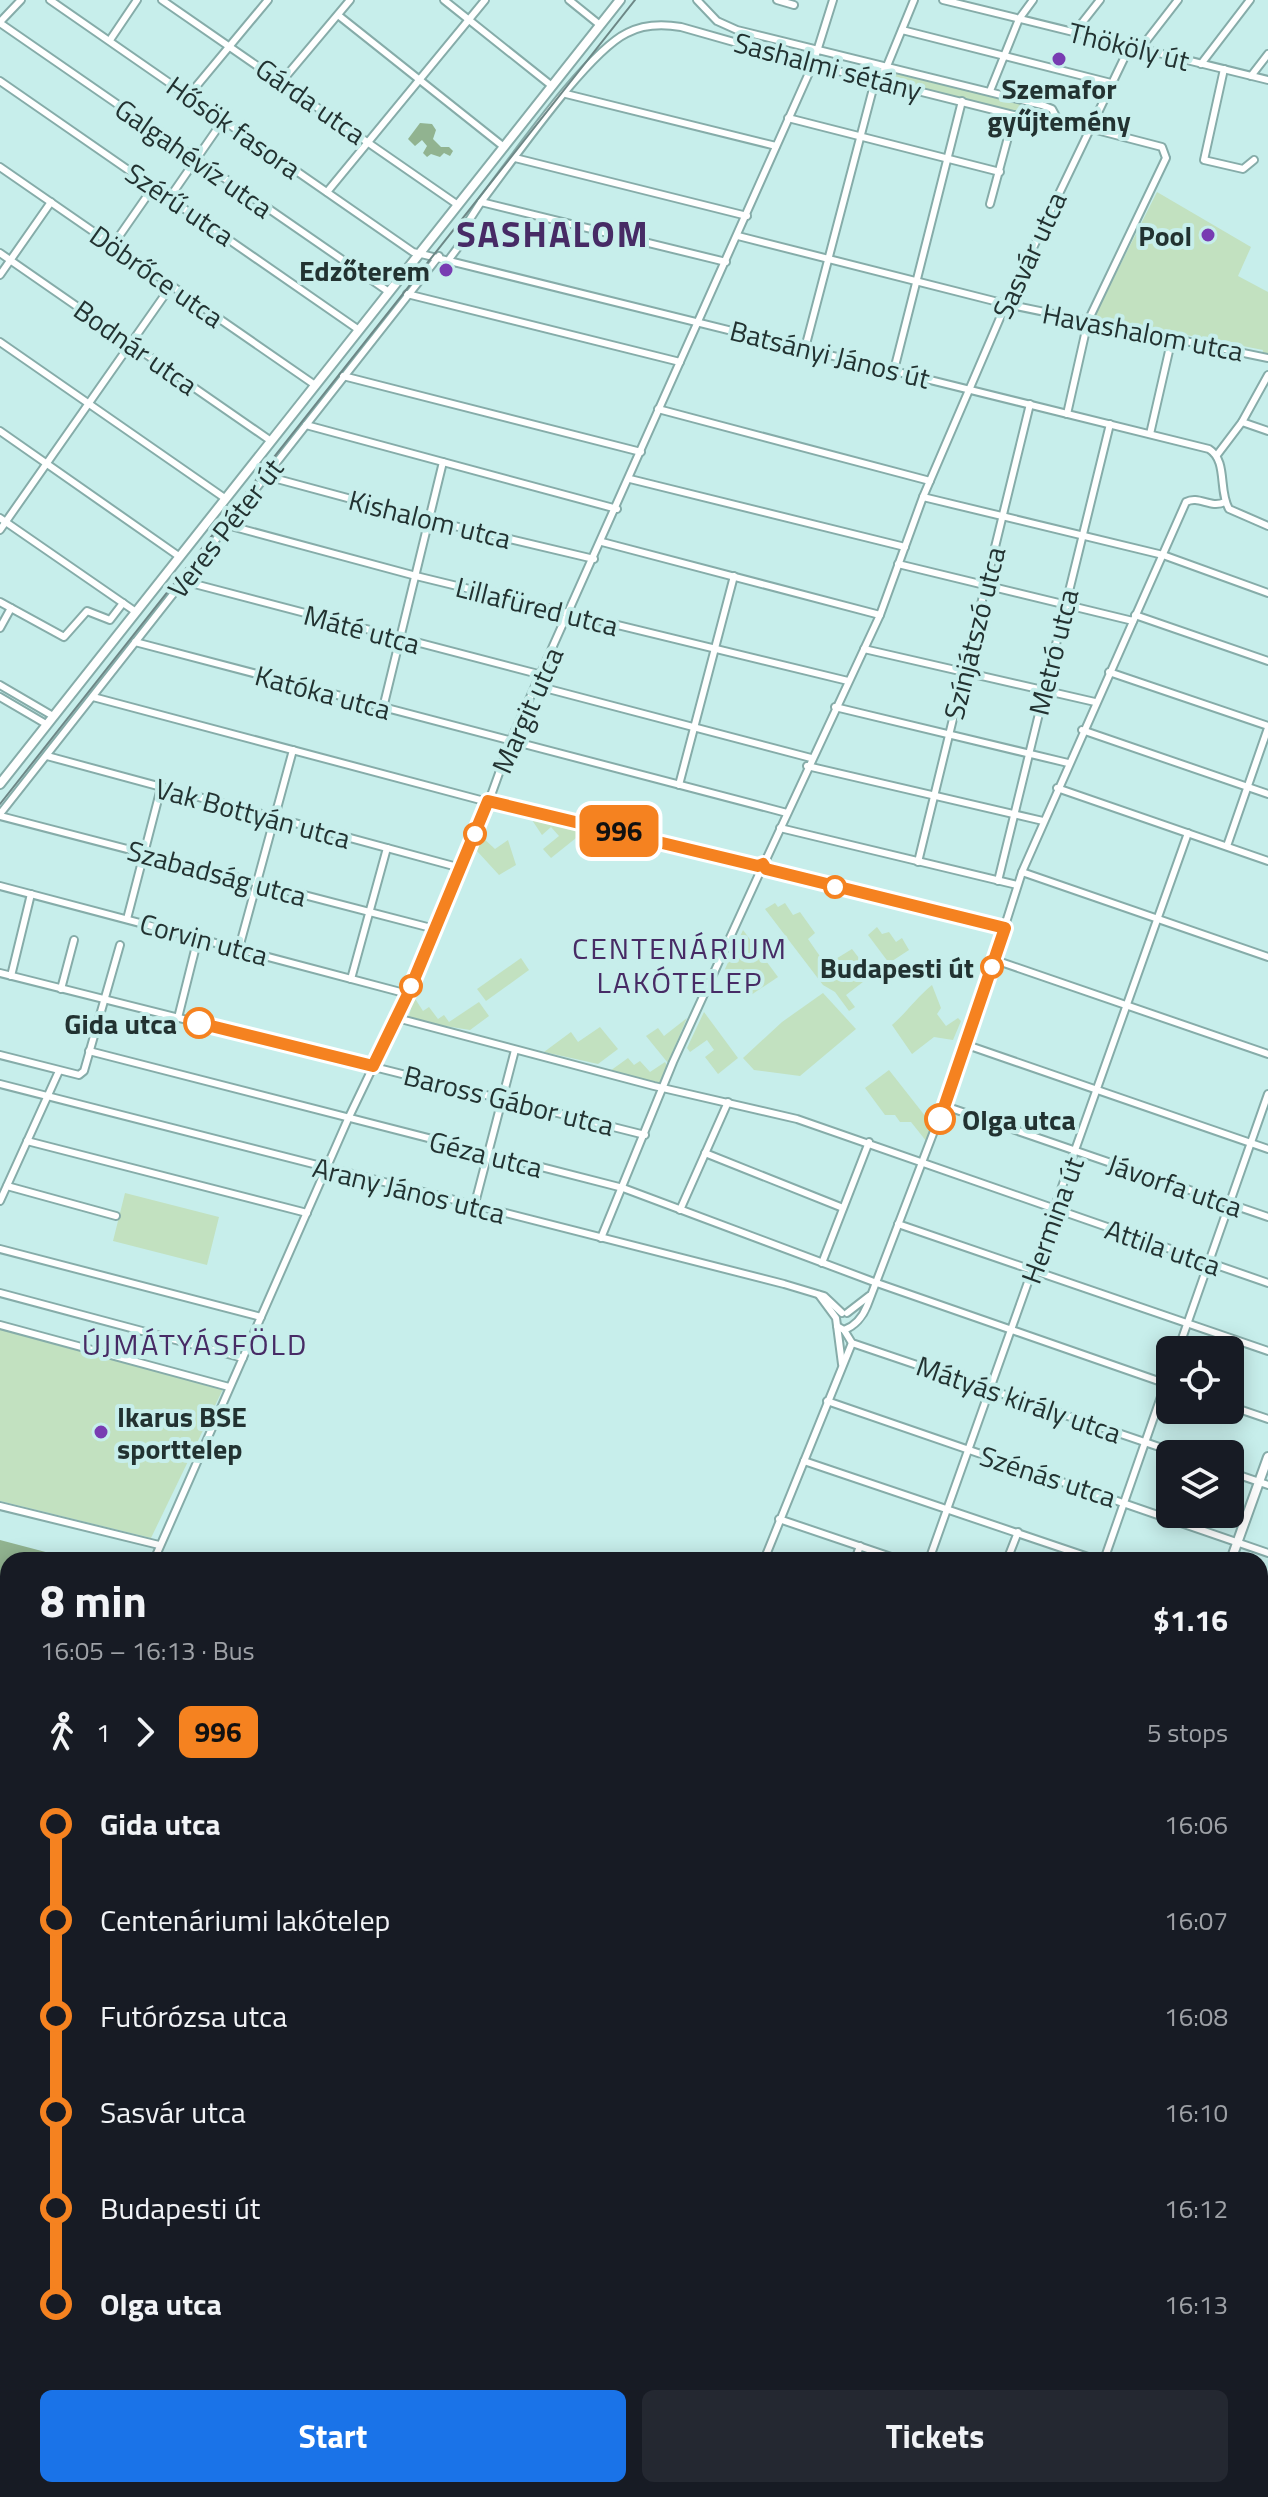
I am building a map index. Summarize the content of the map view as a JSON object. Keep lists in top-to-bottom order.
{
  "streets": {
    "main road": ["Veres Péter út"],
    "street": [
      "Thököly út",
      "Sashalmi sétány",
      "Gárda utca",
      "Hősök fasora",
      "Galgahévíz utca",
      "Szérű utca",
      "Sasvár utca",
      "Döbrőce utca",
      "Havashalom utca",
      "Bodnár utca",
      "Batsányi János út",
      "Kishalom utca",
      "Lillafüred utca",
      "Máté utca",
      "Színjátszó utca",
      "Metró utca",
      "Katóka utca",
      "Margit utca",
      "Vak Bottyán utca",
      "Szabadság utca",
      "Corvin utca",
      "Baross Gábor utca",
      "Géza utca",
      "Jávorfa utca",
      "Arany János utca",
      "Hermina út",
      "Attila utca",
      "Mátyás király utca",
      "Szénás utca"
    ]
  },
  "crossings": [
    ["Thököly út", "Sasvár utca"],
    ["Sashalmi sétány", "Sasvár utca"],
    ["Sashalmi sétány", "Havashalom utca"],
    ["Sashalmi sétány", "Margit utca"],
    ["Gárda utca", "Veres Péter út"],
    ["Hősök fasora", "Batsányi János út"],
    ["Hősök fasora", "Veres Péter út"],
    ["Galgahévíz utca", "Veres Péter út"],
    ["Szérű utca", "Veres Péter út"],
    ["Sasvár utca", "Havashalom utca"],
    ["Sasvár utca", "Batsányi János út"],
    ["Sasvár utca", "Lillafüred utca"],
    ["Sasvár utca", "Katóka utca"],
    ["Sasvár utca", "Baross Gábor utca"],
    ["Sasvár utca", "Géza utca"],
    ["Sasvár utca", "Arany János utca"],
    ["Döbrőce utca", "Veres Péter út"],
    ["Havashalom utca", "Margit utca"],
    ["Bodnár utca", "Veres Péter út"],
    ["Batsányi János út", "Veres Péter út"],
    ["Batsányi János út", "Színjátszó utca"],
    ["Batsányi János út", "Metró utca"],
    ["Batsányi János út", "Margit utca"],
    ["Kishalom utca", "Veres Péter út"],
    ["Kishalom utca", "Margit utca"],
    ["Veres Péter út", "Lillafüred utca"],
    ["Veres Péter út", "Máté utca"],
    ["Veres Péter út", "Katóka utca"],
    ["Veres Péter út", "Vak Bottyán utca"],
    ["Veres Péter út", "Szabadság utca"],
    ["Lillafüred utca", "Margit utca"],
    ["Máté utca", "Margit utca"],
    ["Katóka utca", "Margit utca"],
    ["Margit utca", "Vak Bottyán utca"],
    ["Margit utca", "Szabadság utca"],
    ["Margit utca", "Corvin utca"],
    ["Margit utca", "Baross Gábor utca"],
    ["Margit utca", "Géza utca"],
    ["Margit utca", "Arany János utca"],
    ["Géza utca", "Hermina út"],
    ["Jávorfa utca", "Hermina út"],
    ["Hermina út", "Attila utca"],
    ["Hermina út", "Mátyás király utca"],
    ["Hermina út", "Szénás utca"]
  ],
  "districts": ["SASHALOM", "CENTENÁRIUM LAKÓTELEP", "ÚJMÁTYÁSFÖLD"],
  "places": [
    "Szemafor gyűjtemény",
    "Pool",
    "Edzőterem",
    "Budapesti út",
    "Gida utca",
    "Olga utca",
    "Ikarus BSE sporttelep"
  ],
  "lines": ["bus line 996"],
  "page": {
    "on_map": "996",
    "heading": ["8 min", "16:05 – 16:13 · Bus", "$1.16"],
    "legs": ["1", "996", "5 stops"],
    "list": [
      {
        "name": "Gida utca",
        "value": "16:06"
      },
      {
        "name": "Centenáriumi lakótelep",
        "value": "16:07"
      },
      {
        "name": "Futórózsa utca",
        "value": "16:08"
      },
      {
        "name": "Sasvár utca",
        "value": "16:10"
      },
      {
        "name": "Budapesti út",
        "value": "16:12"
      },
      {
        "name": "Olga utca",
        "value": "16:13"
      }
    ],
    "buttons": ["Start", "Tickets"]
  }
}
